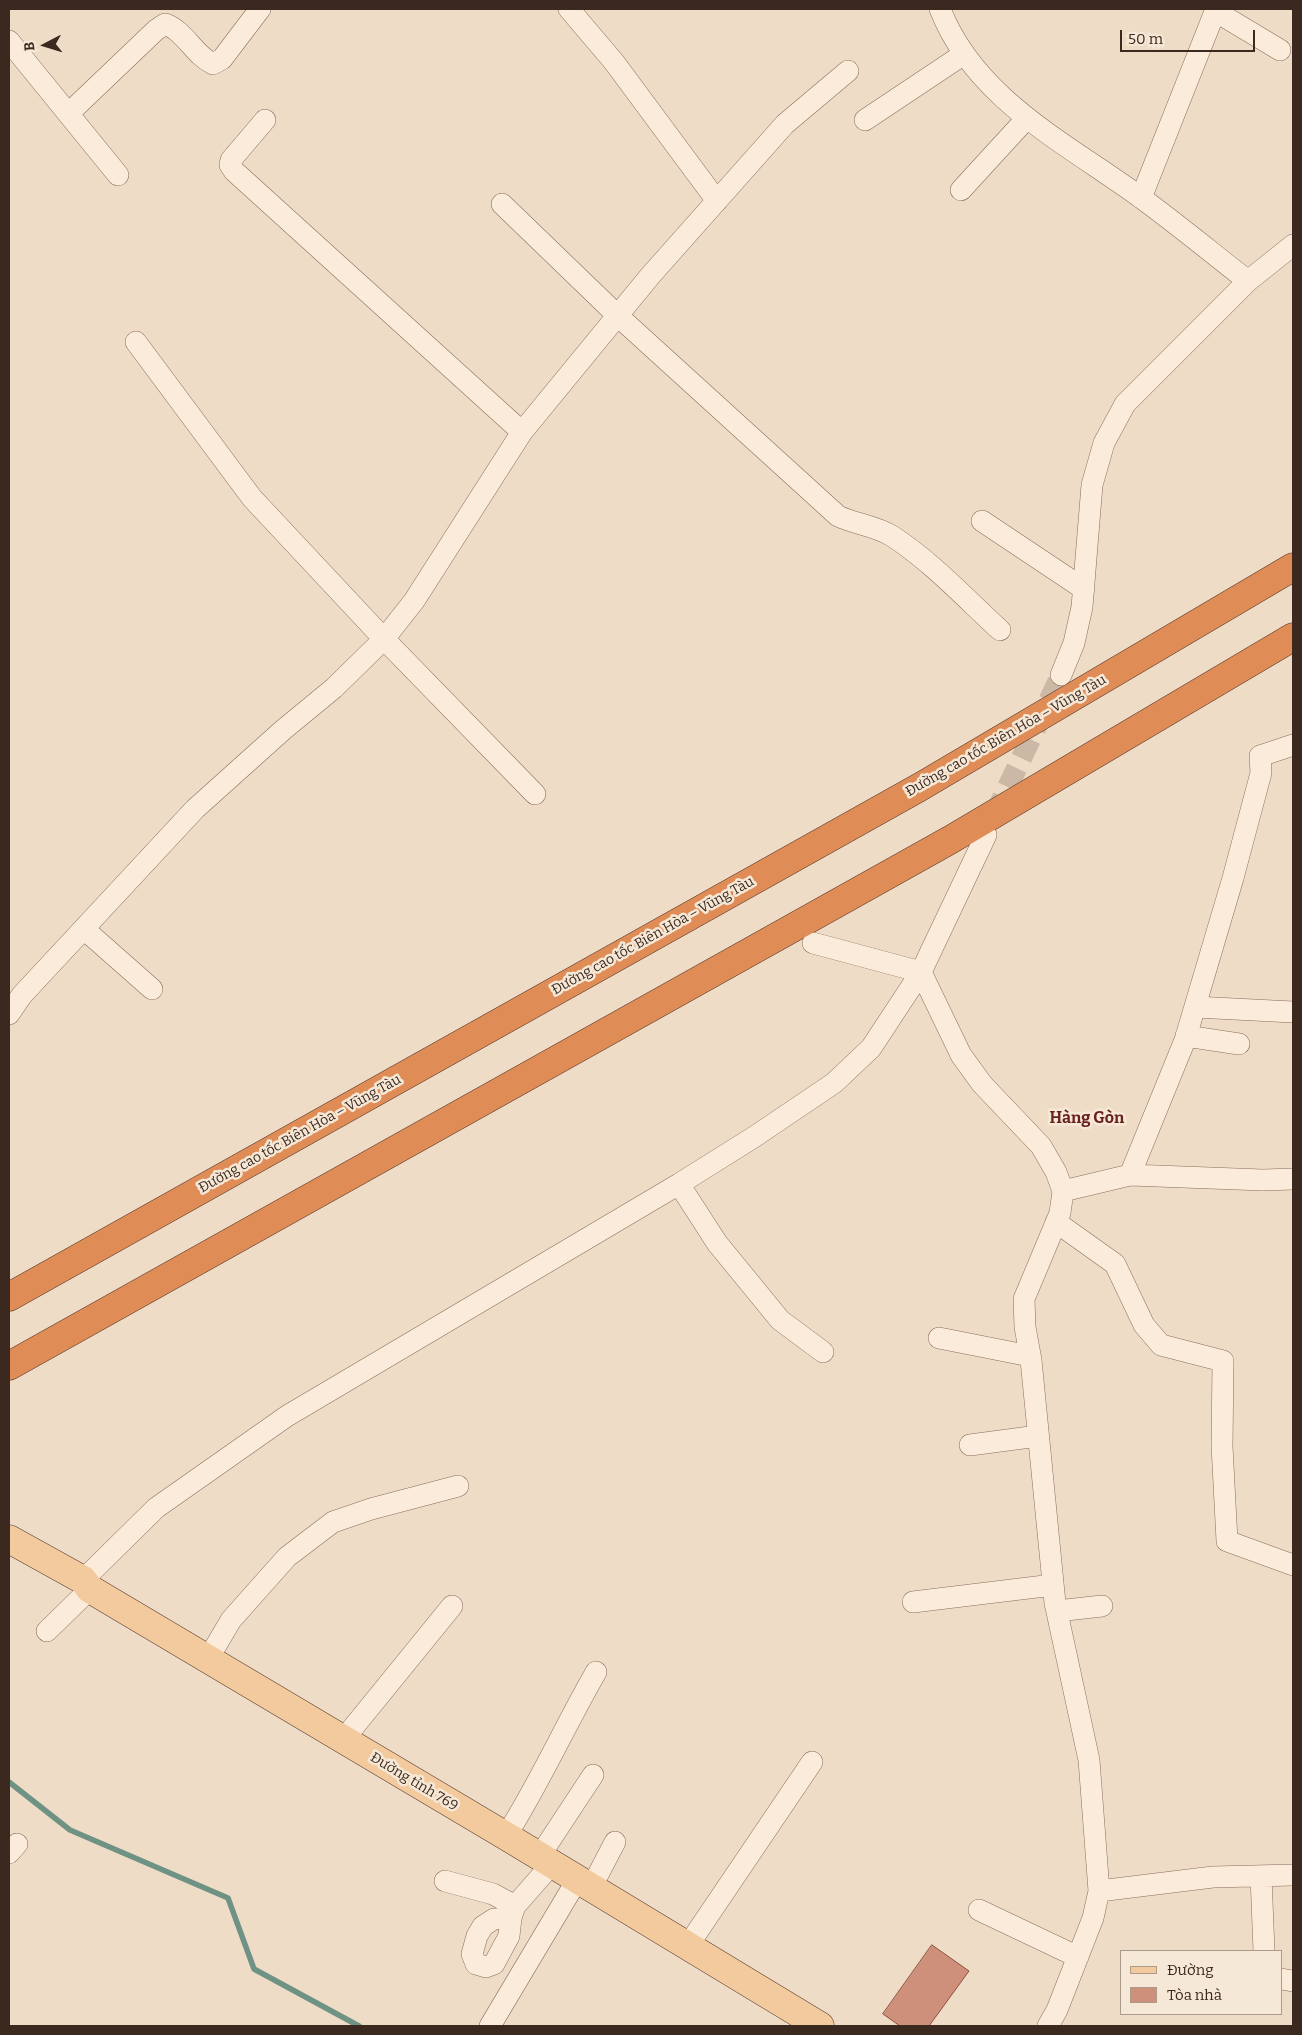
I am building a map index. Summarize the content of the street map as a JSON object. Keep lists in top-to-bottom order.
{
  "streets": {
    "highway": ["Đường cao tốc Biên Hòa – Vũng Tàu"],
    "main road": ["Đường tỉnh 769"]
  },
  "districts": ["Hàng Gòn"],
  "legend": ["Đường", "Tòa nhà"],
  "scale_bar": "50 m",
  "north": "left"
}
